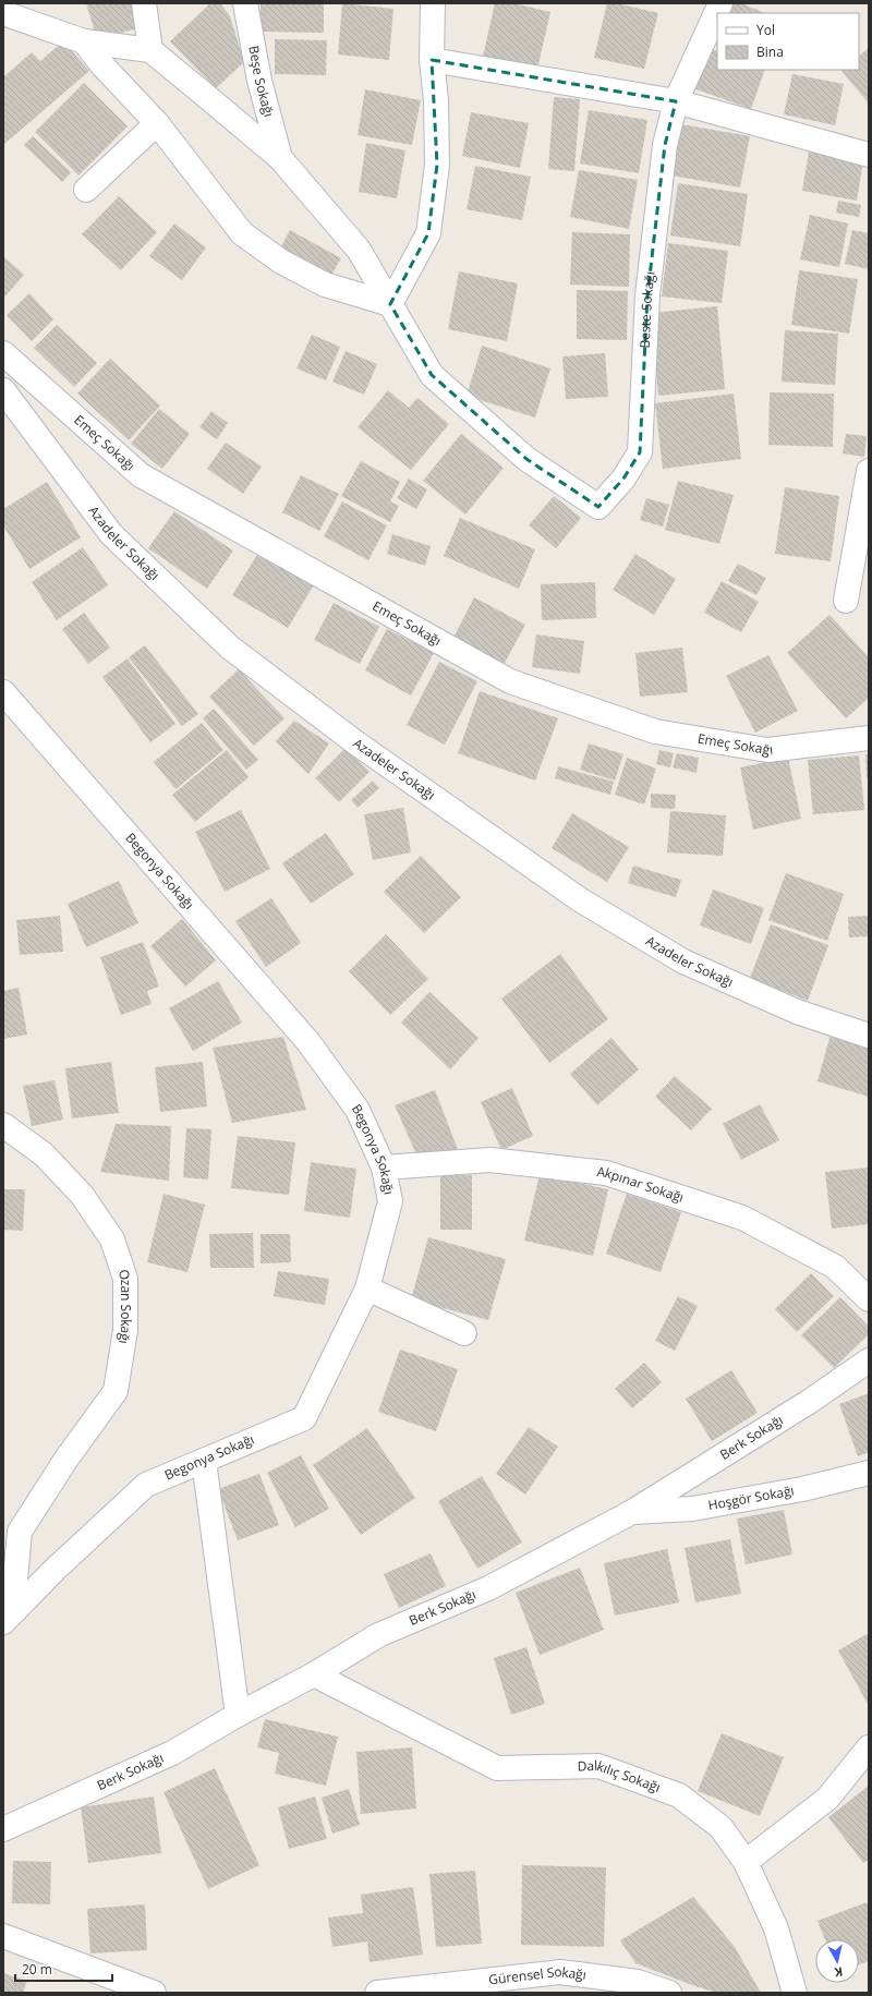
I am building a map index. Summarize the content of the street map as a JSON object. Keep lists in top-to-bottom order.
{
  "streets": {
    "street": [
      "Beşe Sokağı",
      "Beste Sokağı",
      "Emeç Sokağı",
      "Azadeler Sokağı",
      "Begonya Sokağı",
      "Akpınar Sokağı",
      "Ozan Sokağı",
      "Berk Sokağı",
      "Hoşgör Sokağı",
      "Dalkılıç Sokağı",
      "Gürensel Sokağı"
    ]
  },
  "crossings": [
    ["Begonya Sokağı", "Akpınar Sokağı"],
    ["Begonya Sokağı", "Ozan Sokağı"],
    ["Berk Sokağı", "Hoşgör Sokağı"],
    ["Berk Sokağı", "Dalkılıç Sokağı"]
  ],
  "legend": ["Yol", "Bina"],
  "scale_bar": "20 m",
  "north": "bottom"
}
